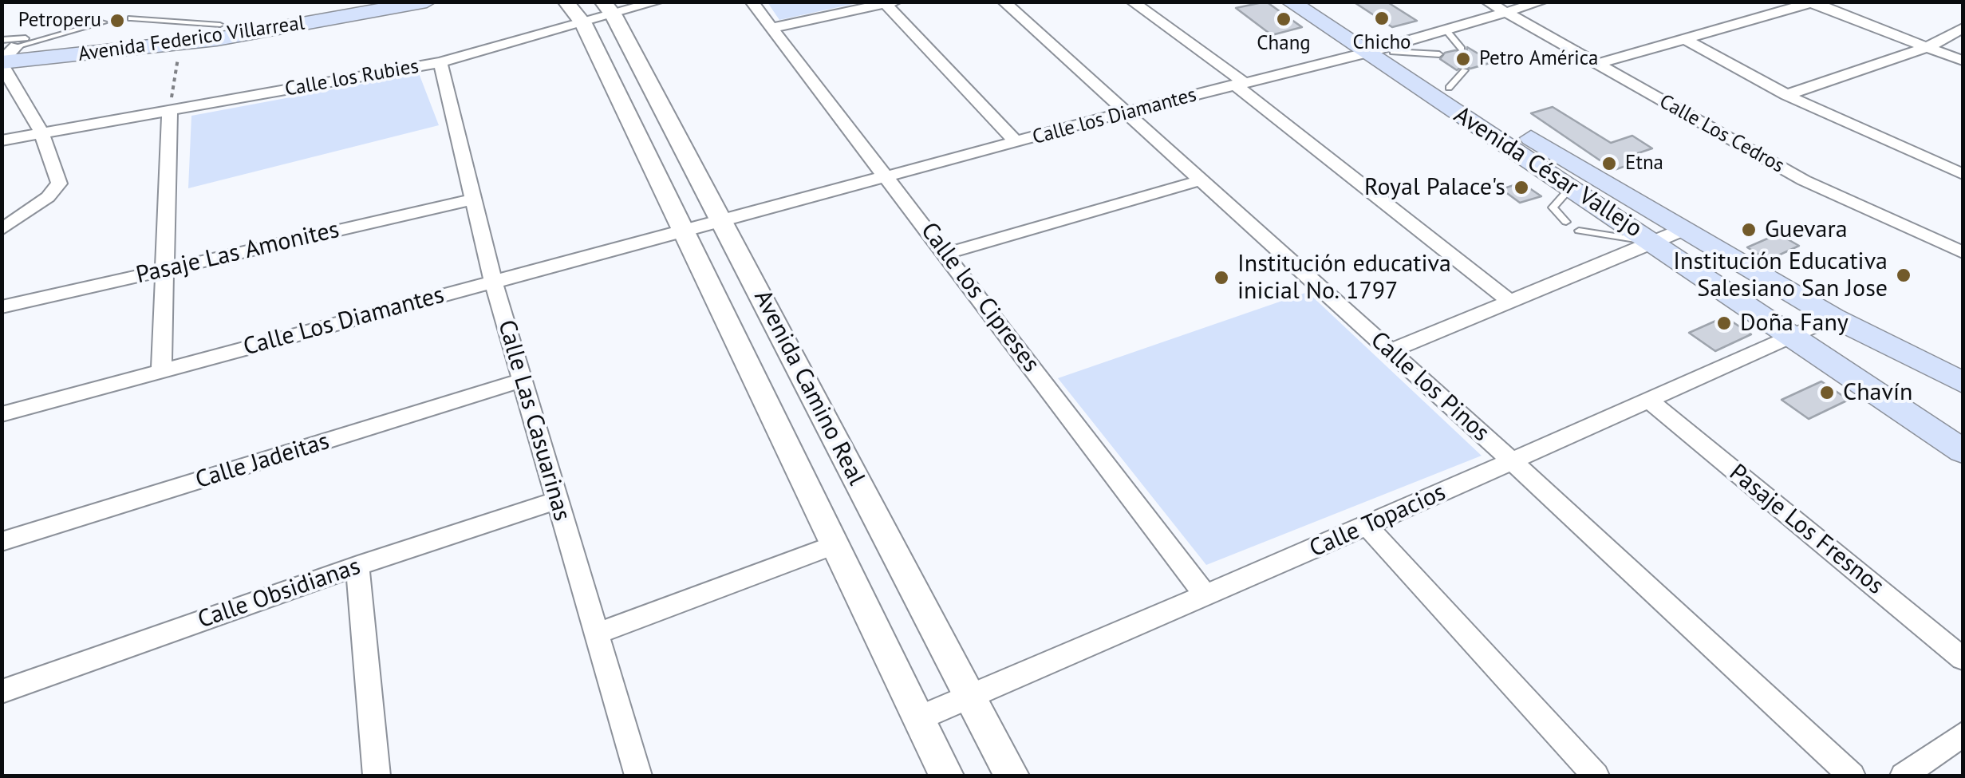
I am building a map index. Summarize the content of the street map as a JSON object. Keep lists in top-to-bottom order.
{
  "streets": {
    "main road": ["Avenida Federico Villarreal", "Avenida César Vallejo"],
    "street": [
      "Calle los Rubies",
      "Calle los Diamantes",
      "Calle Los Cedros",
      "Pasaje Las Amonites",
      "Calle los Cipreses",
      "Calle Los Diamantes",
      "Calle los Pinos",
      "Avenida Camino Real",
      "Calle Las Casuarinas",
      "Calle Jadeitas",
      "Calle Topacios",
      "Pasaje Los Fresnos",
      "Calle Obsidianas"
    ]
  },
  "crossings": [
    ["Calle los Rubies", "Avenida Camino Real"],
    ["Calle los Rubies", "Calle Las Casuarinas"],
    ["Calle los Diamantes", "Calle Los Cedros"],
    ["Calle los Diamantes", "Avenida César Vallejo"],
    ["Calle los Diamantes", "Calle los Cipreses"],
    ["Calle los Diamantes", "Calle Los Diamantes"],
    ["Calle los Diamantes", "Calle los Pinos"],
    ["Calle los Diamantes", "Avenida Camino Real"],
    ["Avenida César Vallejo", "Calle Topacios"],
    ["Pasaje Las Amonites", "Calle Las Casuarinas"],
    ["Calle los Cipreses", "Calle Topacios"],
    ["Calle Los Diamantes", "Avenida Camino Real"],
    ["Calle Los Diamantes", "Calle Las Casuarinas"],
    ["Calle los Pinos", "Calle Topacios"],
    ["Avenida Camino Real", "Calle Topacios"],
    ["Calle Las Casuarinas", "Calle Jadeitas"],
    ["Calle Las Casuarinas", "Calle Obsidianas"],
    ["Calle Topacios", "Pasaje Los Fresnos"]
  ],
  "places": [
    "Chicho",
    "Chang",
    "Petroperu",
    "Petro América",
    "Etna",
    "Royal Palace's",
    "Guevara",
    "Institución Educativa Salesiano San Jose",
    "Institución educativa inicial No. 1797",
    "Doña Fany",
    "Chavín"
  ]
}
